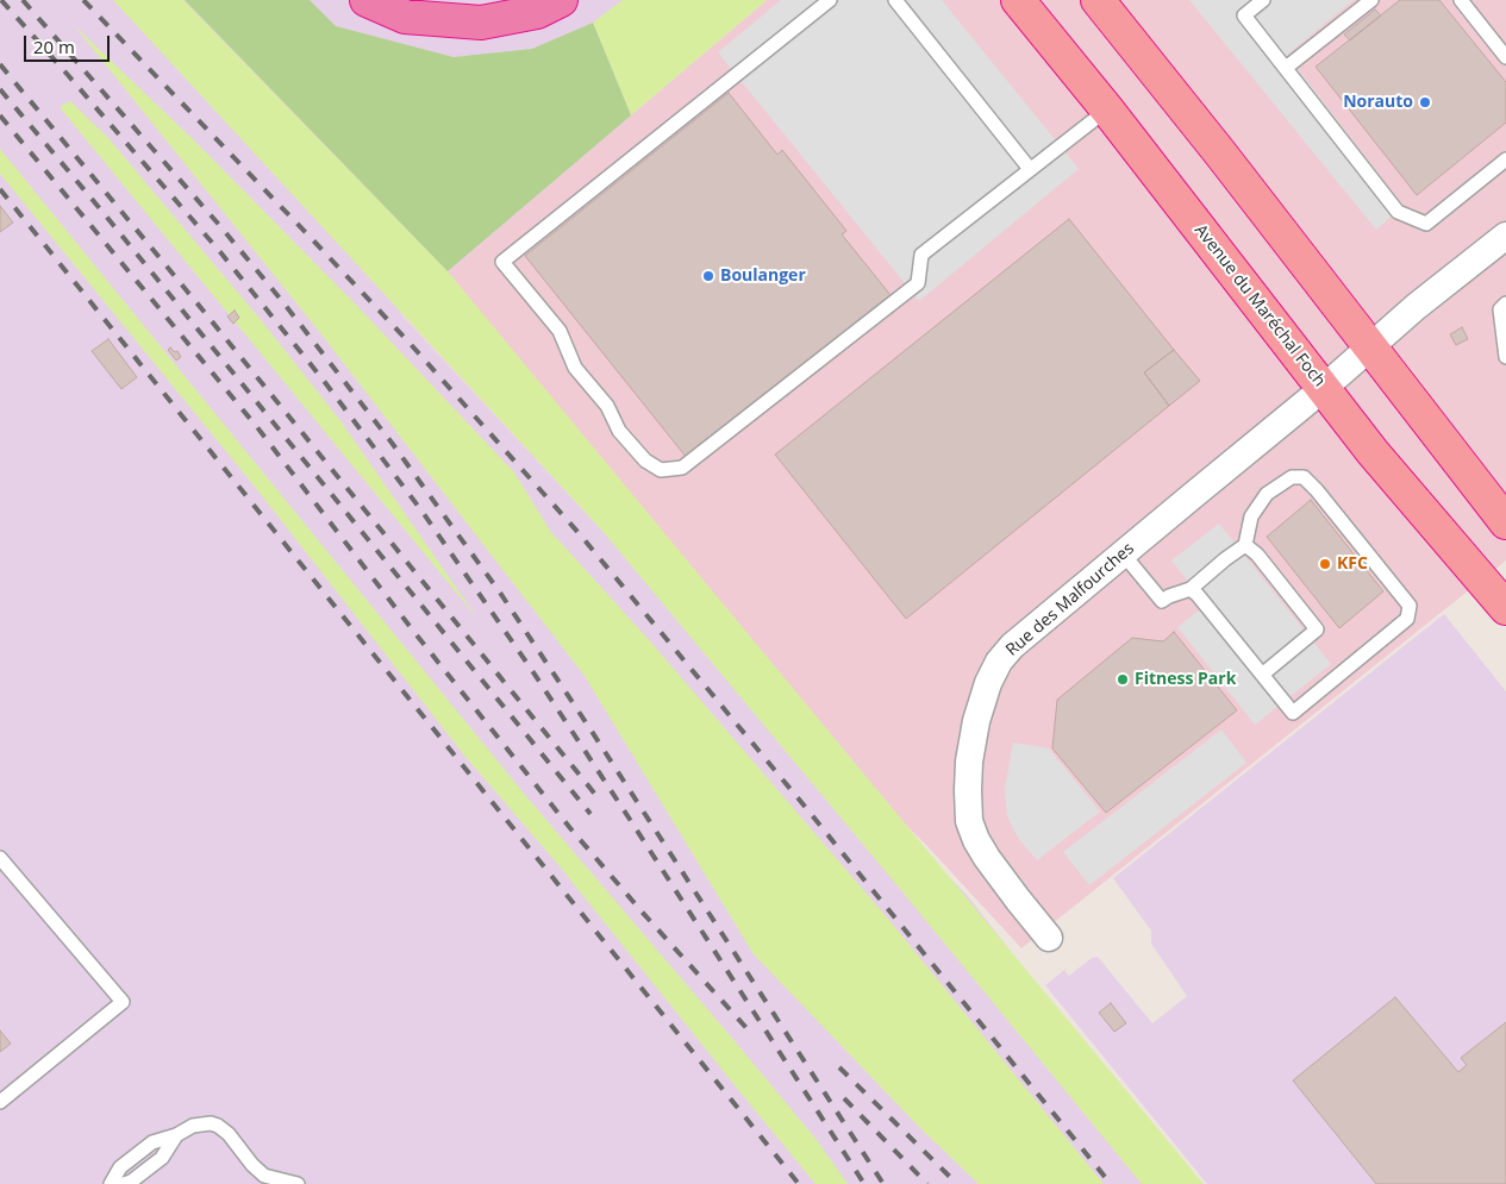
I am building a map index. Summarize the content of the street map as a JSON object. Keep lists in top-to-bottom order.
{
  "streets": {
    "highway": ["Avenue du Maréchal Foch"],
    "street": ["Rue des Malfourches"]
  },
  "crossings": [
    ["Avenue du Maréchal Foch", "Rue des Malfourches"]
  ],
  "places": [
    "Norauto",
    "Boulanger",
    "KFC",
    "Fitness Park"
  ],
  "scale_bar": "20 m"
}
